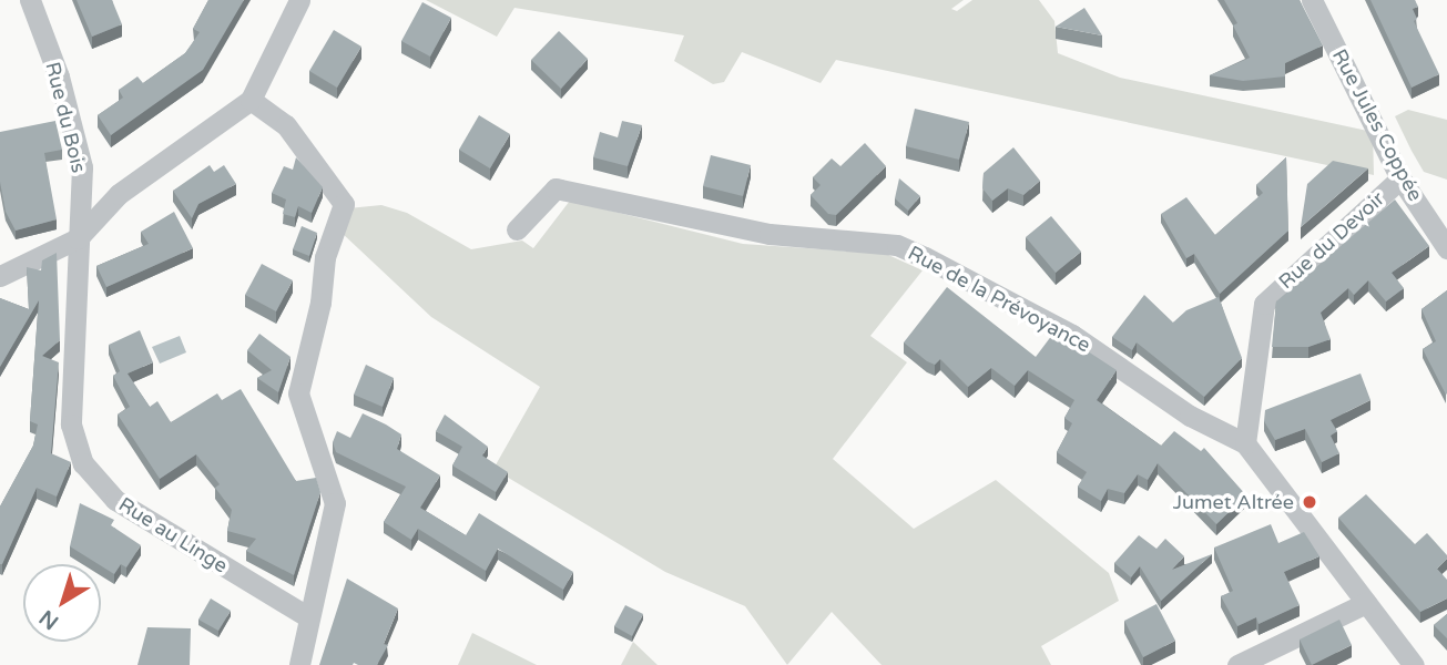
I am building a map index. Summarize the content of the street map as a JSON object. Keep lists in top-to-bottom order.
{
  "streets": {
    "street": [
      "Rue du Bois",
      "Rue Jules Coppée",
      "Rue du Devoir",
      "Rue de la Prévoyance",
      "Rue au Linge"
    ]
  },
  "crossings": [
    ["Rue du Bois", "Rue au Linge"],
    ["Rue Jules Coppée", "Rue du Devoir"],
    ["Rue du Devoir", "Rue de la Prévoyance"]
  ],
  "places": ["Jumet Altrée"],
  "north": "bottom left"
}
